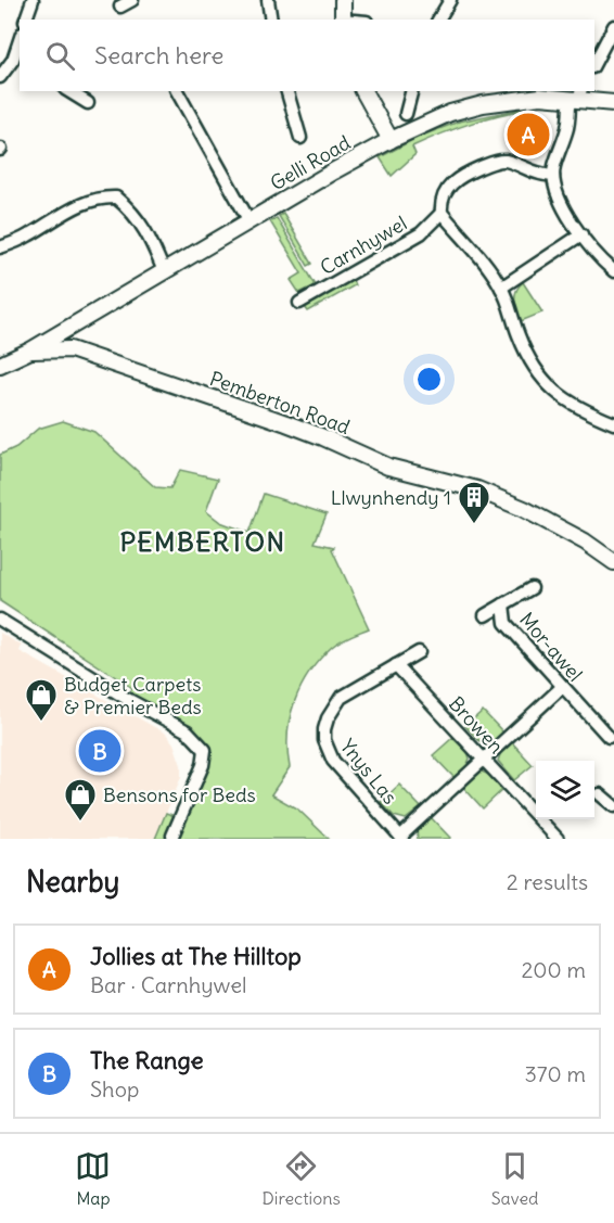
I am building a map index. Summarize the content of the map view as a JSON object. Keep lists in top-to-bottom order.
{
  "streets": {
    "main road": ["Gelli Road", "Pemberton Road"],
    "street": [
      "Carnhywel",
      "Mor-awel",
      "Browen",
      "Ynys Las"
    ]
  },
  "crossings": [
    ["Browen", "Ynys Las"]
  ],
  "districts": ["PEMBERTON"],
  "places": {
    "building": ["Llwynhendy 1"],
    "shop": ["Budget Carpets & Premier Beds", "Bensons for Beds"]
  },
  "page": {
    "search": "Search here",
    "pins": ["A", "B"],
    "heading": ["Nearby", "2 results"],
    "list": [
      {
        "mark": "A",
        "name": "Jollies at The Hilltop",
        "note": "Bar · Carnhywel",
        "value": "200 m"
      },
      {
        "mark": "B",
        "name": "The Range",
        "note": "Shop",
        "value": "370 m"
      }
    ],
    "nav": ["Map", "Directions", "Saved"]
  }
}
